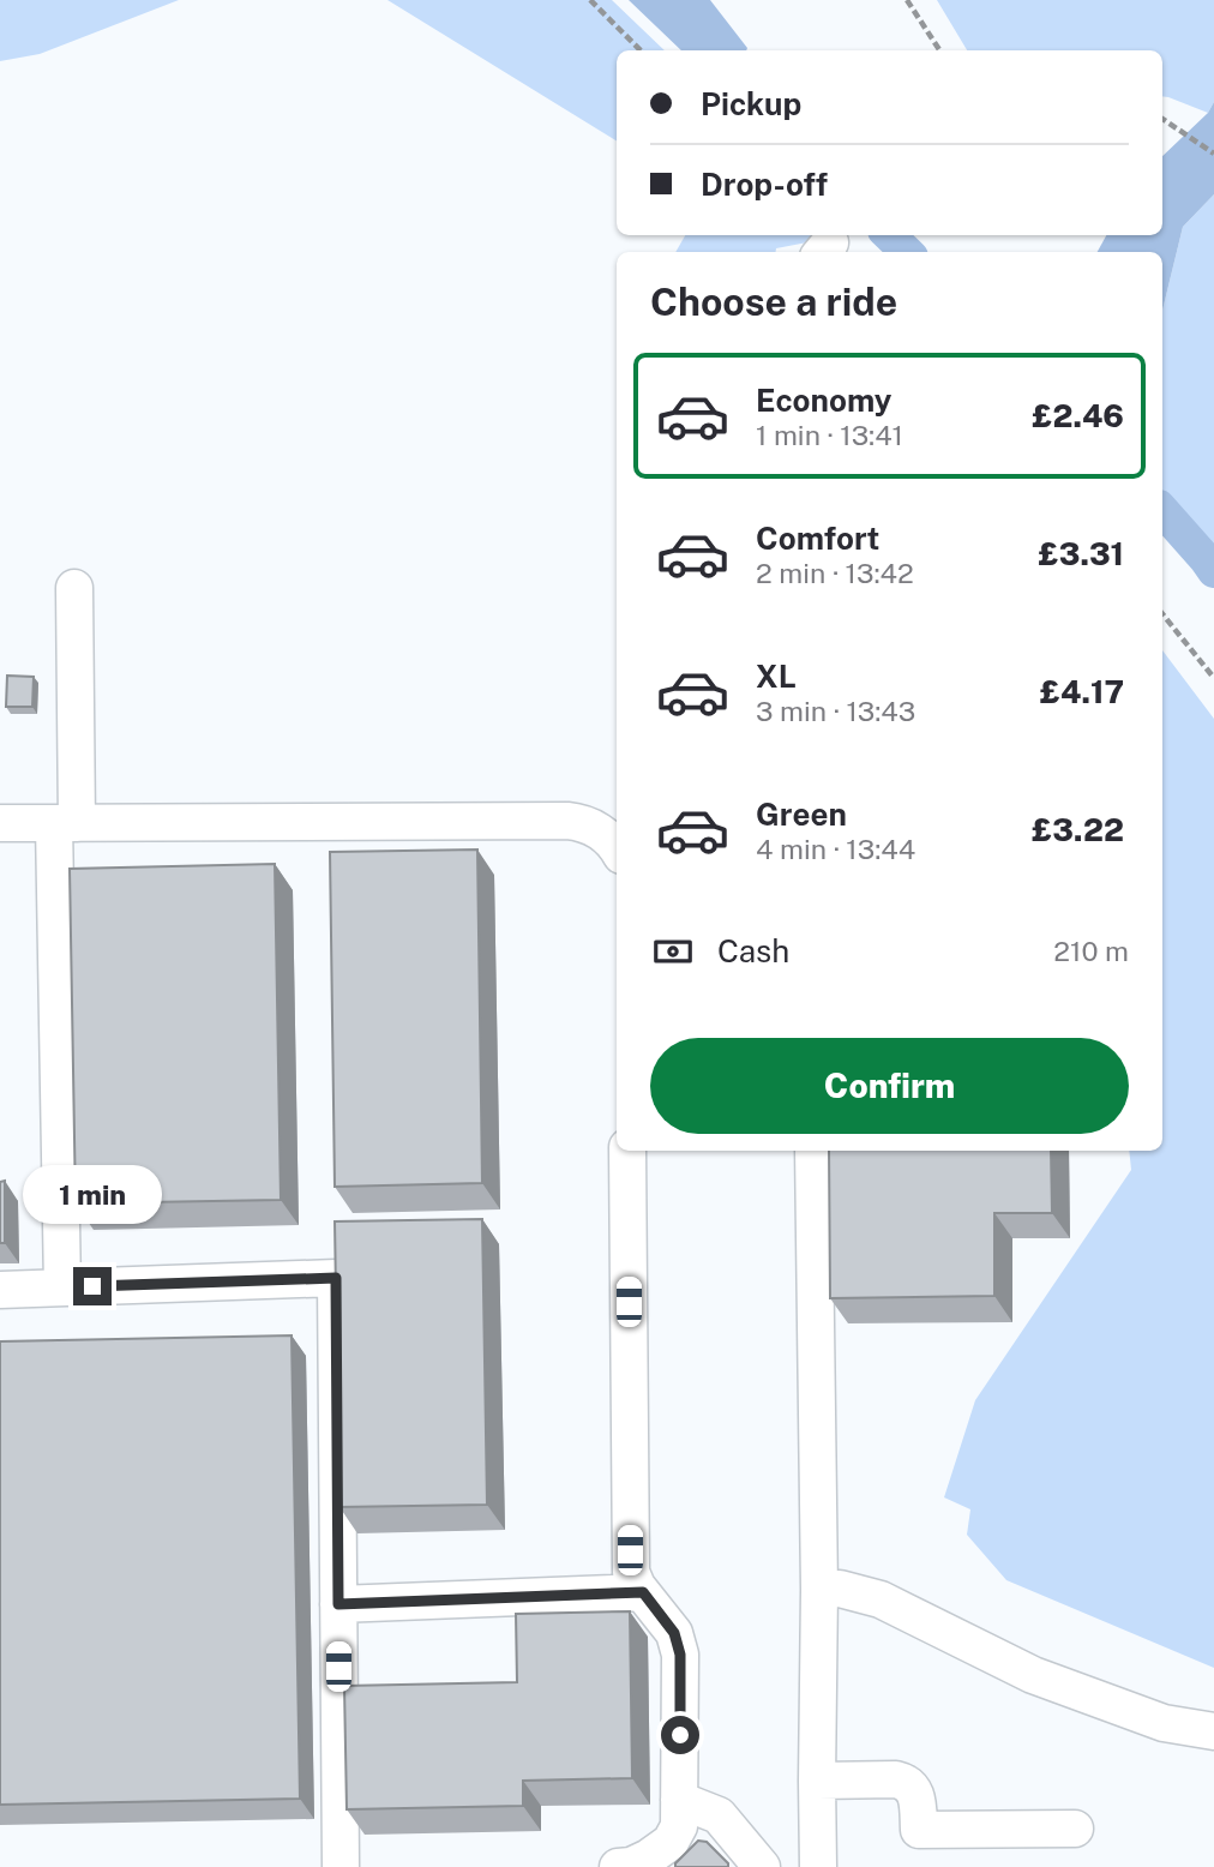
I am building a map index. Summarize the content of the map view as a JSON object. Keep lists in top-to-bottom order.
{
  "page": {
    "banner": ["Pickup", "Drop-off"],
    "heading": "Choose a ride",
    "list": [
      {
        "name": "Economy",
        "note": "1 min · 13:41",
        "value": "£2.46"
      },
      {
        "name": "Comfort",
        "note": "2 min · 13:42",
        "value": "£3.31"
      },
      {
        "name": "XL",
        "note": "3 min · 13:43",
        "value": "£4.17"
      },
      {
        "name": "Green",
        "note": "4 min · 13:44",
        "value": "£3.22"
      }
    ],
    "pay": ["Cash", "210 m"],
    "buttons": "Confirm",
    "bubble": "1 min"
  }
}
